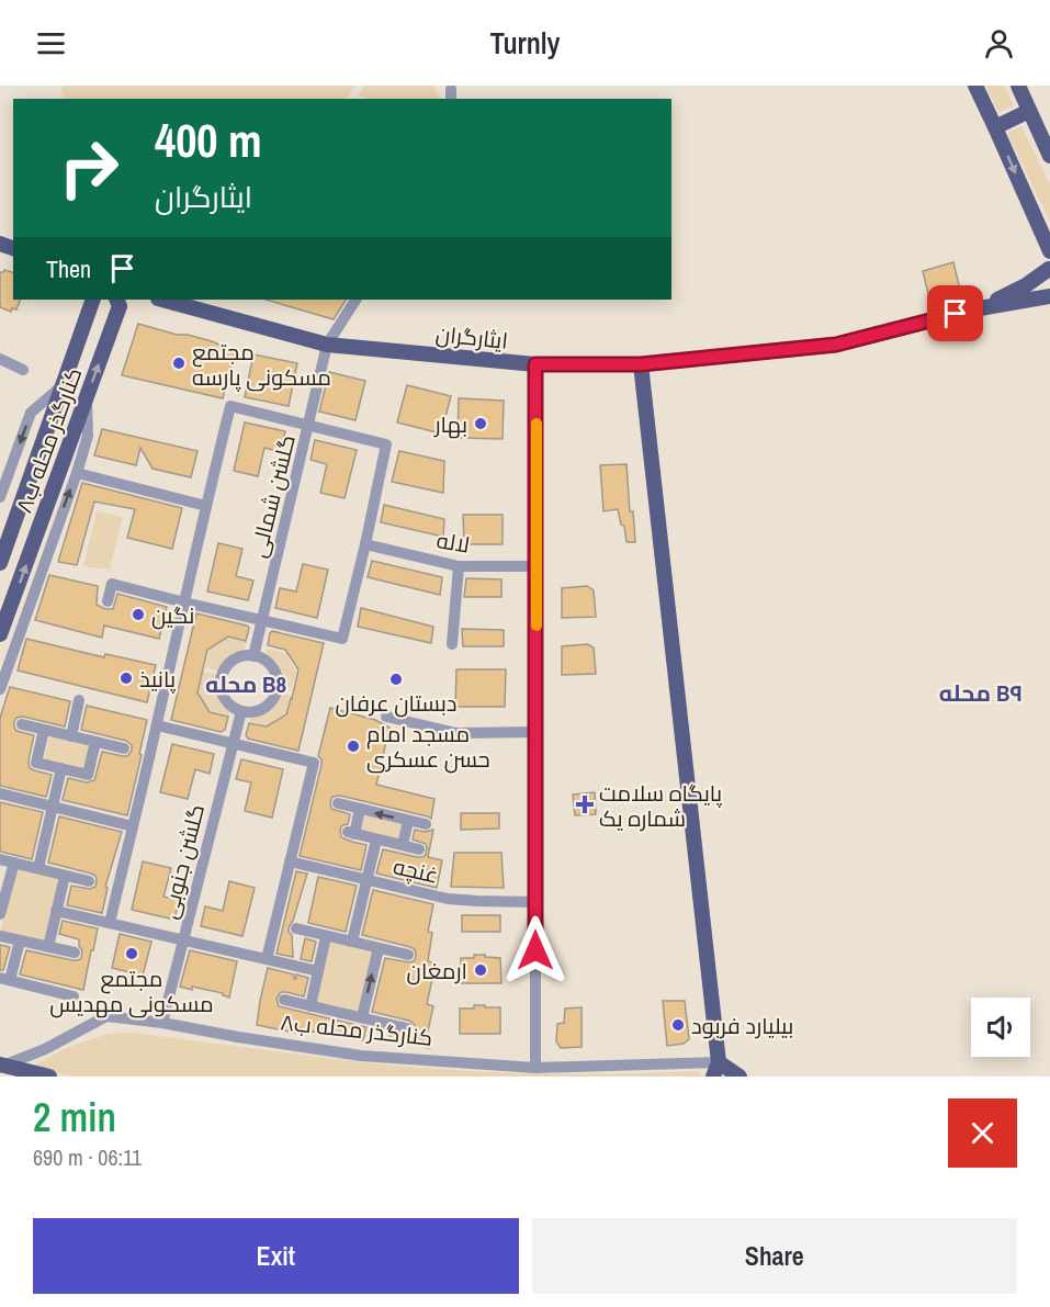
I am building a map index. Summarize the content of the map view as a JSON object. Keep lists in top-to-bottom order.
{
  "streets": {
    "main road": ["ایثارگران", "کنارگذر محله ب۸"],
    "street": [
      "گلشن شمالی",
      "لاله",
      "گلشن جنوبی",
      "غنچه"
    ]
  },
  "crossings": [
    ["ایثارگران", "گلشن شمالی"],
    ["کنارگذر محله ب۸", "گلشن جنوبی"],
    ["گلشن شمالی", "گلشن جنوبی"]
  ],
  "districts": ["محله B8", "محله B۹"],
  "places": {
    "other": [
      "مجتمع مسکونی پارسه",
      "بهار",
      "نگین",
      "پانیذ",
      "دبستان عرفان",
      "مسجد امام حسن عسکری",
      "مجتمع مسکونی مهدیس",
      "ارمغان",
      "بیلیارد فربود"
    ],
    "health": ["پایگاه سلامت شماره یک"]
  },
  "page": {
    "header": "Turnly",
    "turn": ["400 m", "ایثارگران"],
    "then": "Then",
    "heading": ["2 min", "690 m · 06:11"],
    "buttons": ["Exit", "Share"]
  }
}
